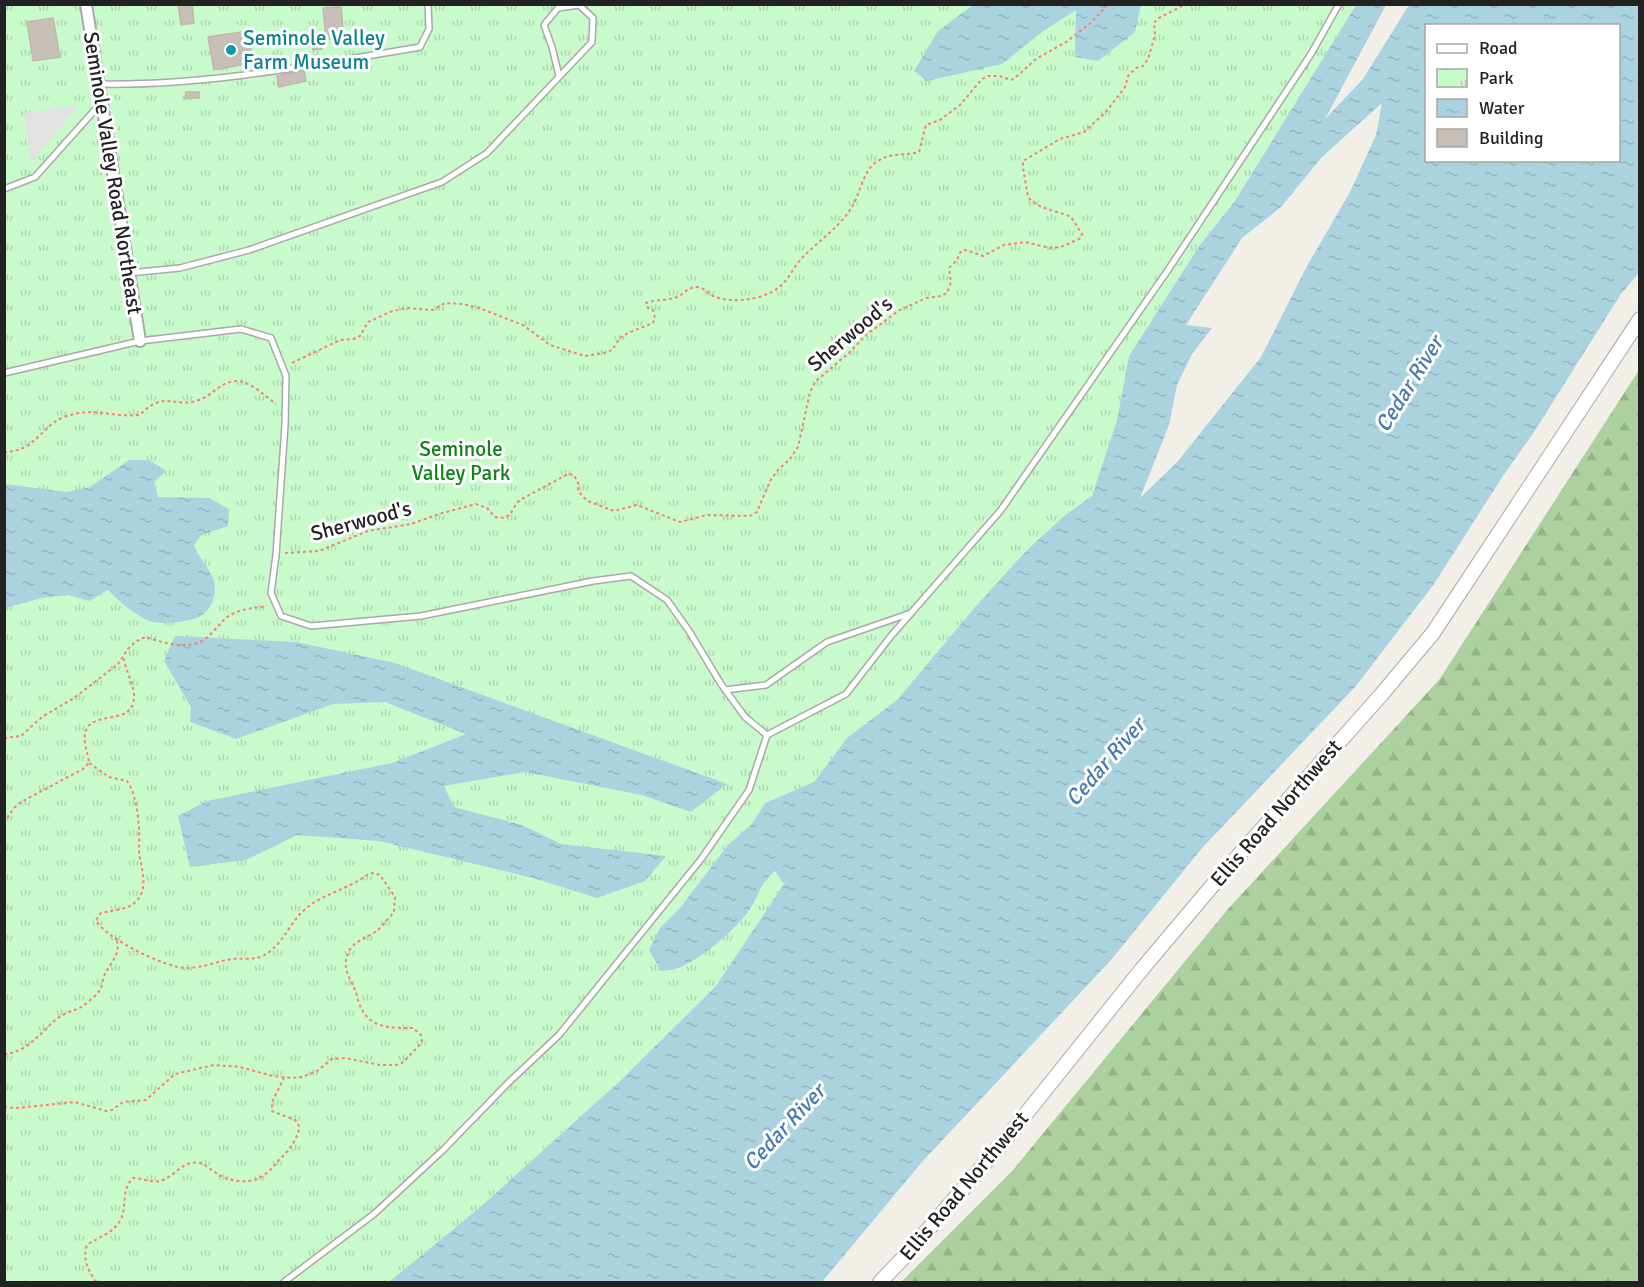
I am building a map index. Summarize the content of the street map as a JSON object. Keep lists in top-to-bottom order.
{
  "streets": {
    "street": ["Seminole Valley Road Northeast", "Ellis Road Northwest"],
    "path": ["Sherwood's"]
  },
  "water": ["Cedar River"],
  "parks": ["Seminole Valley Park"],
  "places": ["Seminole Valley Farm Museum"],
  "legend": [
    "Road",
    "Park",
    "Water",
    "Building"
  ]
}
